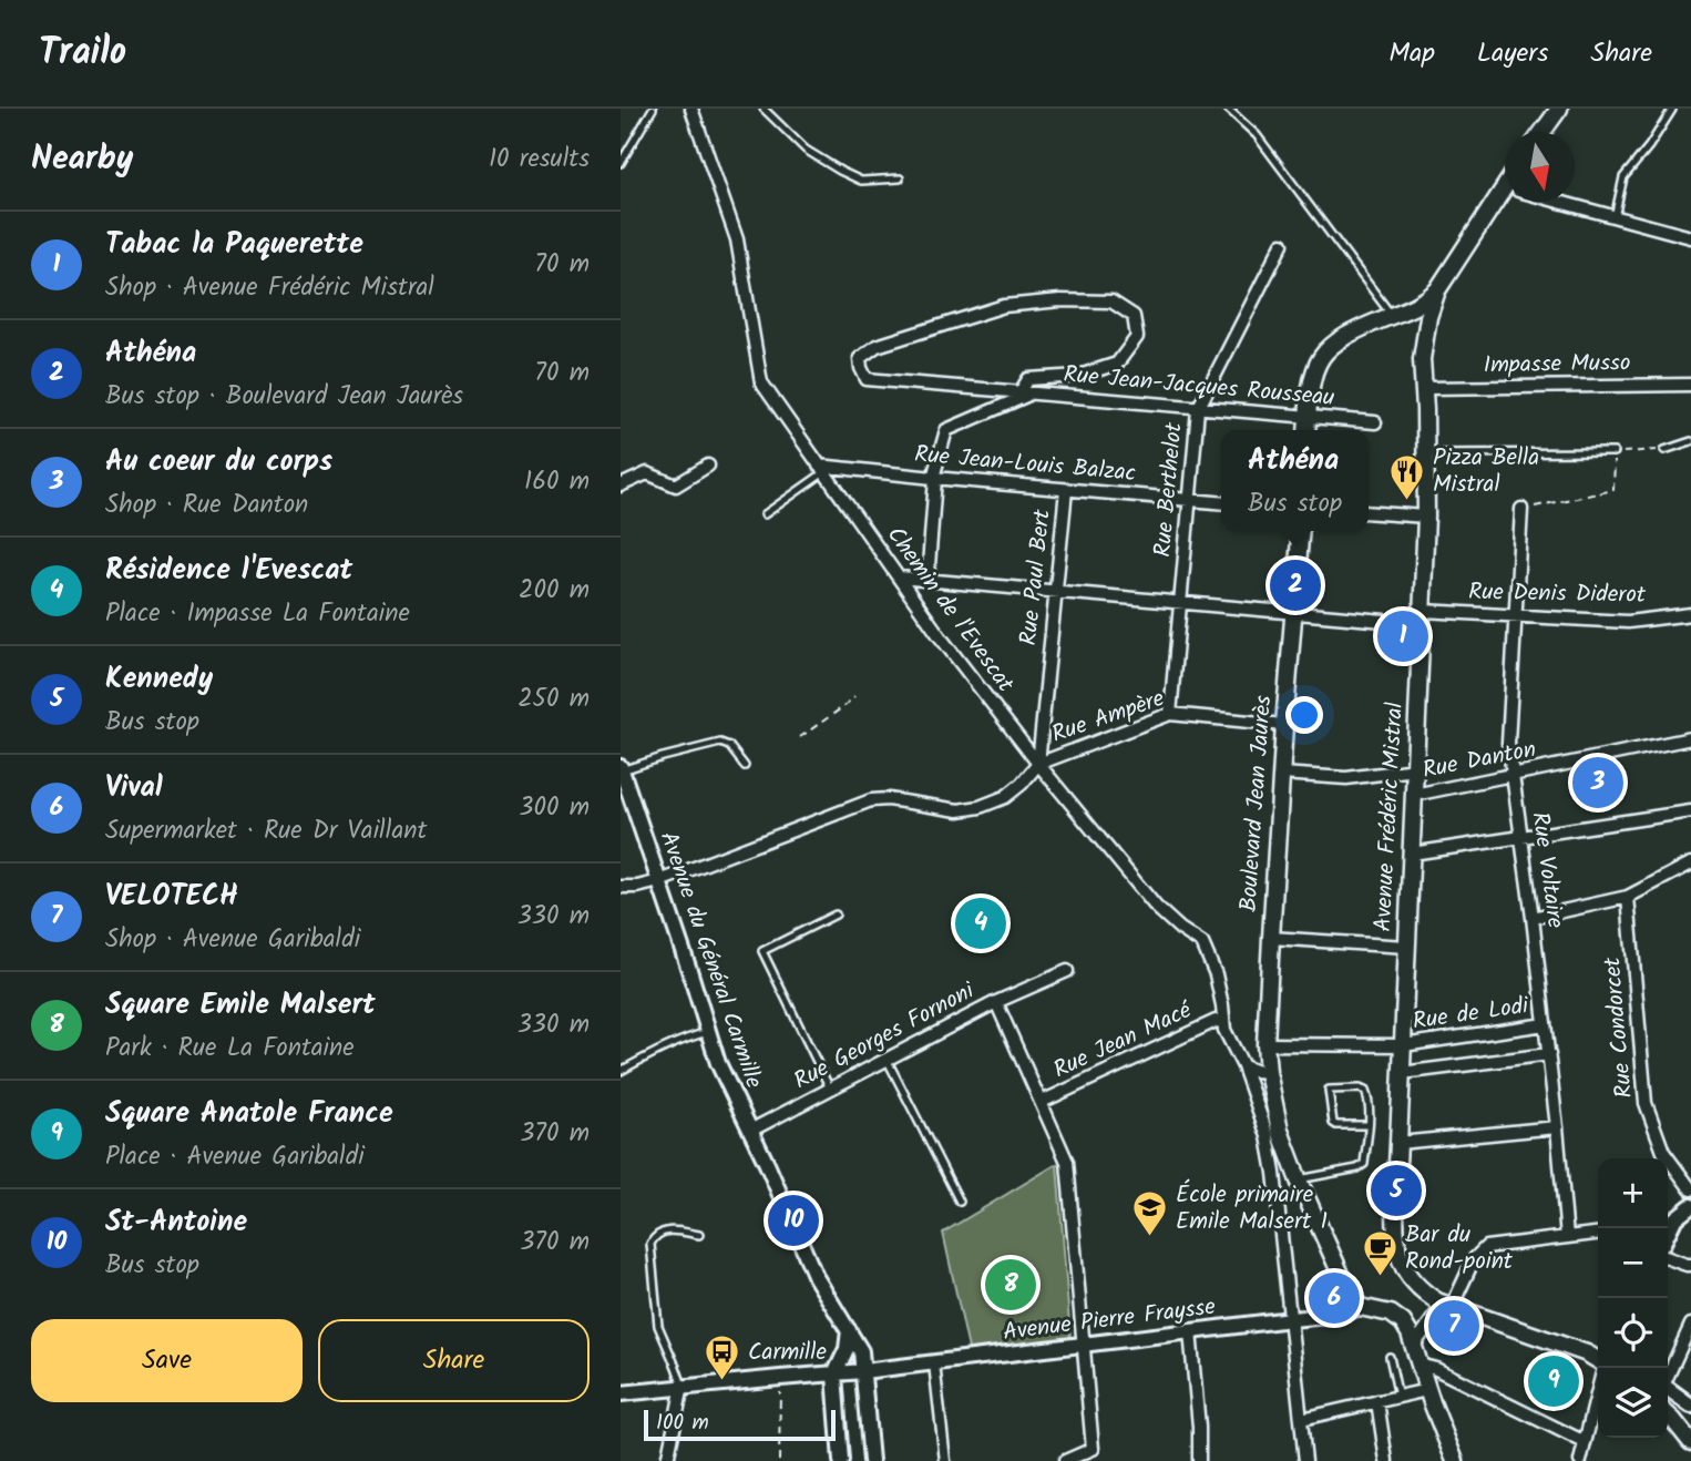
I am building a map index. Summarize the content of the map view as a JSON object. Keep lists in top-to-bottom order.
{
  "streets": {
    "main road": ["Boulevard Jean Jaurès", "Avenue Frédéric Mistral"],
    "street": [
      "Impasse Musso",
      "Rue Jean-Jacques Rousseau",
      "Rue Jean-Louis Balzac",
      "Rue Berthelot",
      "Rue Paul Bert",
      "Rue Denis Diderot",
      "Chemin de l'Evescat",
      "Rue Ampère",
      "Rue Danton",
      "Rue Voltaire",
      "Avenue du Général Carmille",
      "Rue de Lodi",
      "Rue Condorcet",
      "Rue Georges Fornoni",
      "Rue Jean Macé",
      "Avenue Pierre Fraysse"
    ]
  },
  "crossings": [
    ["Impasse Musso", "Avenue Frédéric Mistral"],
    ["Rue Jean-Jacques Rousseau", "Rue Berthelot"],
    ["Rue Jean-Louis Balzac", "Rue Berthelot"],
    ["Rue Jean-Louis Balzac", "Rue Paul Bert"],
    ["Rue Jean-Louis Balzac", "Chemin de l'Evescat"],
    ["Rue Berthelot", "Rue Ampère"],
    ["Rue Paul Bert", "Chemin de l'Evescat"],
    ["Rue Paul Bert", "Rue Ampère"],
    ["Rue Denis Diderot", "Avenue Frédéric Mistral"],
    ["Rue Denis Diderot", "Rue Voltaire"],
    ["Chemin de l'Evescat", "Rue Ampère"],
    ["Chemin de l'Evescat", "Rue Jean Macé"],
    ["Rue Ampère", "Boulevard Jean Jaurès"],
    ["Rue Danton", "Avenue Frédéric Mistral"],
    ["Rue Danton", "Rue Voltaire"],
    ["Boulevard Jean Jaurès", "Rue de Lodi"],
    ["Boulevard Jean Jaurès", "Avenue Pierre Fraysse"],
    ["Avenue Frédéric Mistral", "Rue de Lodi"],
    ["Rue Voltaire", "Rue de Lodi"],
    ["Avenue du Général Carmille", "Rue Georges Fornoni"],
    ["Avenue du Général Carmille", "Avenue Pierre Fraysse"]
  ],
  "places": {
    "restaurant": ["Pizza Bella Mistral"],
    "school or university": ["École primaire Emile Malsert 1"],
    "cafe": ["Bar du Rond-point"],
    "bus stop": ["Carmille"]
  },
  "scale_bar": "100 m",
  "north": "bottom",
  "page": {
    "header": "Trailo",
    "nav": ["Map", "Layers", "Share"],
    "heading": ["Nearby", "10 results"],
    "list": [
      {
        "mark": "1",
        "name": "Tabac la Paquerette",
        "note": "Shop · Avenue Frédéric Mistral",
        "value": "70 m"
      },
      {
        "mark": "2",
        "name": "Athéna",
        "note": "Bus stop · Boulevard Jean Jaurès",
        "value": "70 m"
      },
      {
        "mark": "3",
        "name": "Au coeur du corps",
        "note": "Shop · Rue Danton",
        "value": "160 m"
      },
      {
        "mark": "4",
        "name": "Résidence l'Evescat",
        "note": "Place · Impasse La Fontaine",
        "value": "200 m"
      },
      {
        "mark": "5",
        "name": "Kennedy",
        "note": "Bus stop",
        "value": "250 m"
      },
      {
        "mark": "6",
        "name": "Vival",
        "note": "Supermarket · Rue Dr Vaillant",
        "value": "300 m"
      },
      {
        "mark": "7",
        "name": "VELOTECH",
        "note": "Shop · Avenue Garibaldi",
        "value": "330 m"
      },
      {
        "mark": "8",
        "name": "Square Emile Malsert",
        "note": "Park · Rue La Fontaine",
        "value": "330 m"
      },
      {
        "mark": "9",
        "name": "Square Anatole France",
        "note": "Place · Avenue Garibaldi",
        "value": "370 m"
      },
      {
        "mark": "10",
        "name": "St-Antoine",
        "note": "Bus stop",
        "value": "370 m"
      }
    ],
    "popup": ["Athéna", "Bus stop"],
    "pins": [
      "2",
      "1",
      "3",
      "4",
      "5",
      "10",
      "8",
      "6",
      "7",
      "9"
    ],
    "map_buttons": ["+", "−"],
    "buttons": ["Save", "Share"],
    "scale": "100 m"
  }
}
